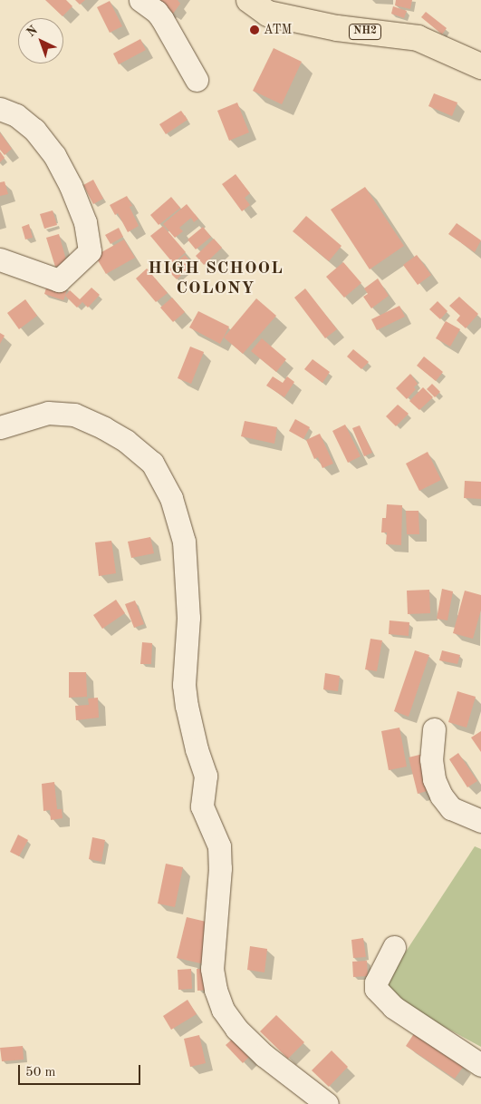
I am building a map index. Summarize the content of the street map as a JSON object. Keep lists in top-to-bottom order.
{
  "streets": {
    "highway": ["NH2"]
  },
  "districts": ["HIGH SCHOOL COLONY"],
  "places": ["ATM"],
  "scale_bar": "50 m",
  "north": "top left"
}
